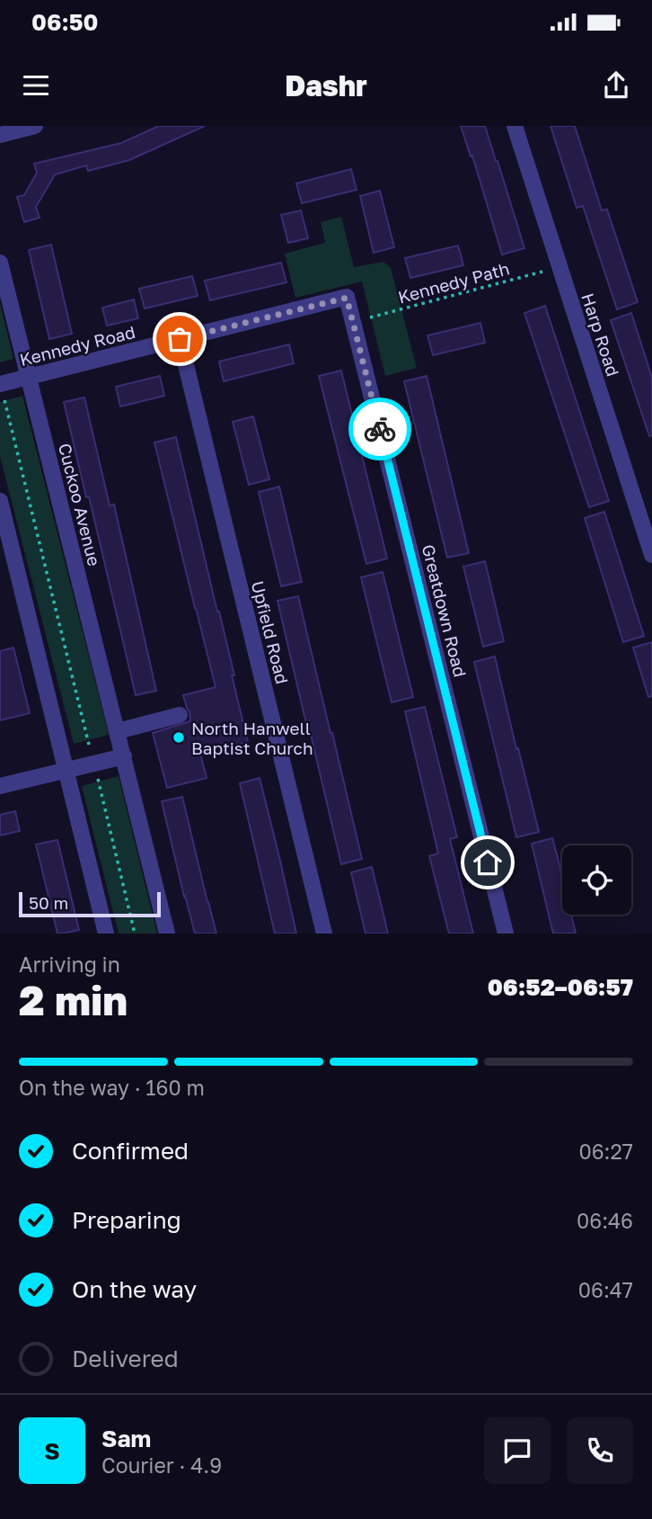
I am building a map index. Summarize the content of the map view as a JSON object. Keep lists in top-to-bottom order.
{
  "streets": {
    "street": [
      "Harp Road",
      "Kennedy Road",
      "Cuckoo Avenue",
      "Greatdown Road",
      "Upfield Road"
    ],
    "path": ["Kennedy Path"]
  },
  "crossings": [
    ["Kennedy Path", "Harp Road"],
    ["Kennedy Path", "Greatdown Road"],
    ["Kennedy Road", "Cuckoo Avenue"],
    ["Kennedy Road", "Greatdown Road"],
    ["Kennedy Road", "Upfield Road"]
  ],
  "places": ["North Hanwell Baptist Church"],
  "scale_bar": "50 m",
  "page": {
    "status": "06:50",
    "header": "Dashr",
    "scale": "50 m",
    "heading": ["2 min", "Arriving in", "06:52–06:57"],
    "panel": ["Sam", "Courier · 4.9"],
    "bar": "On the way · 160 m",
    "list": [
      ["Confirmed", "06:27"],
      ["Preparing", "06:46"],
      ["On the way", "06:47"],
      "Delivered"
    ],
    "round": "S"
  }
}
